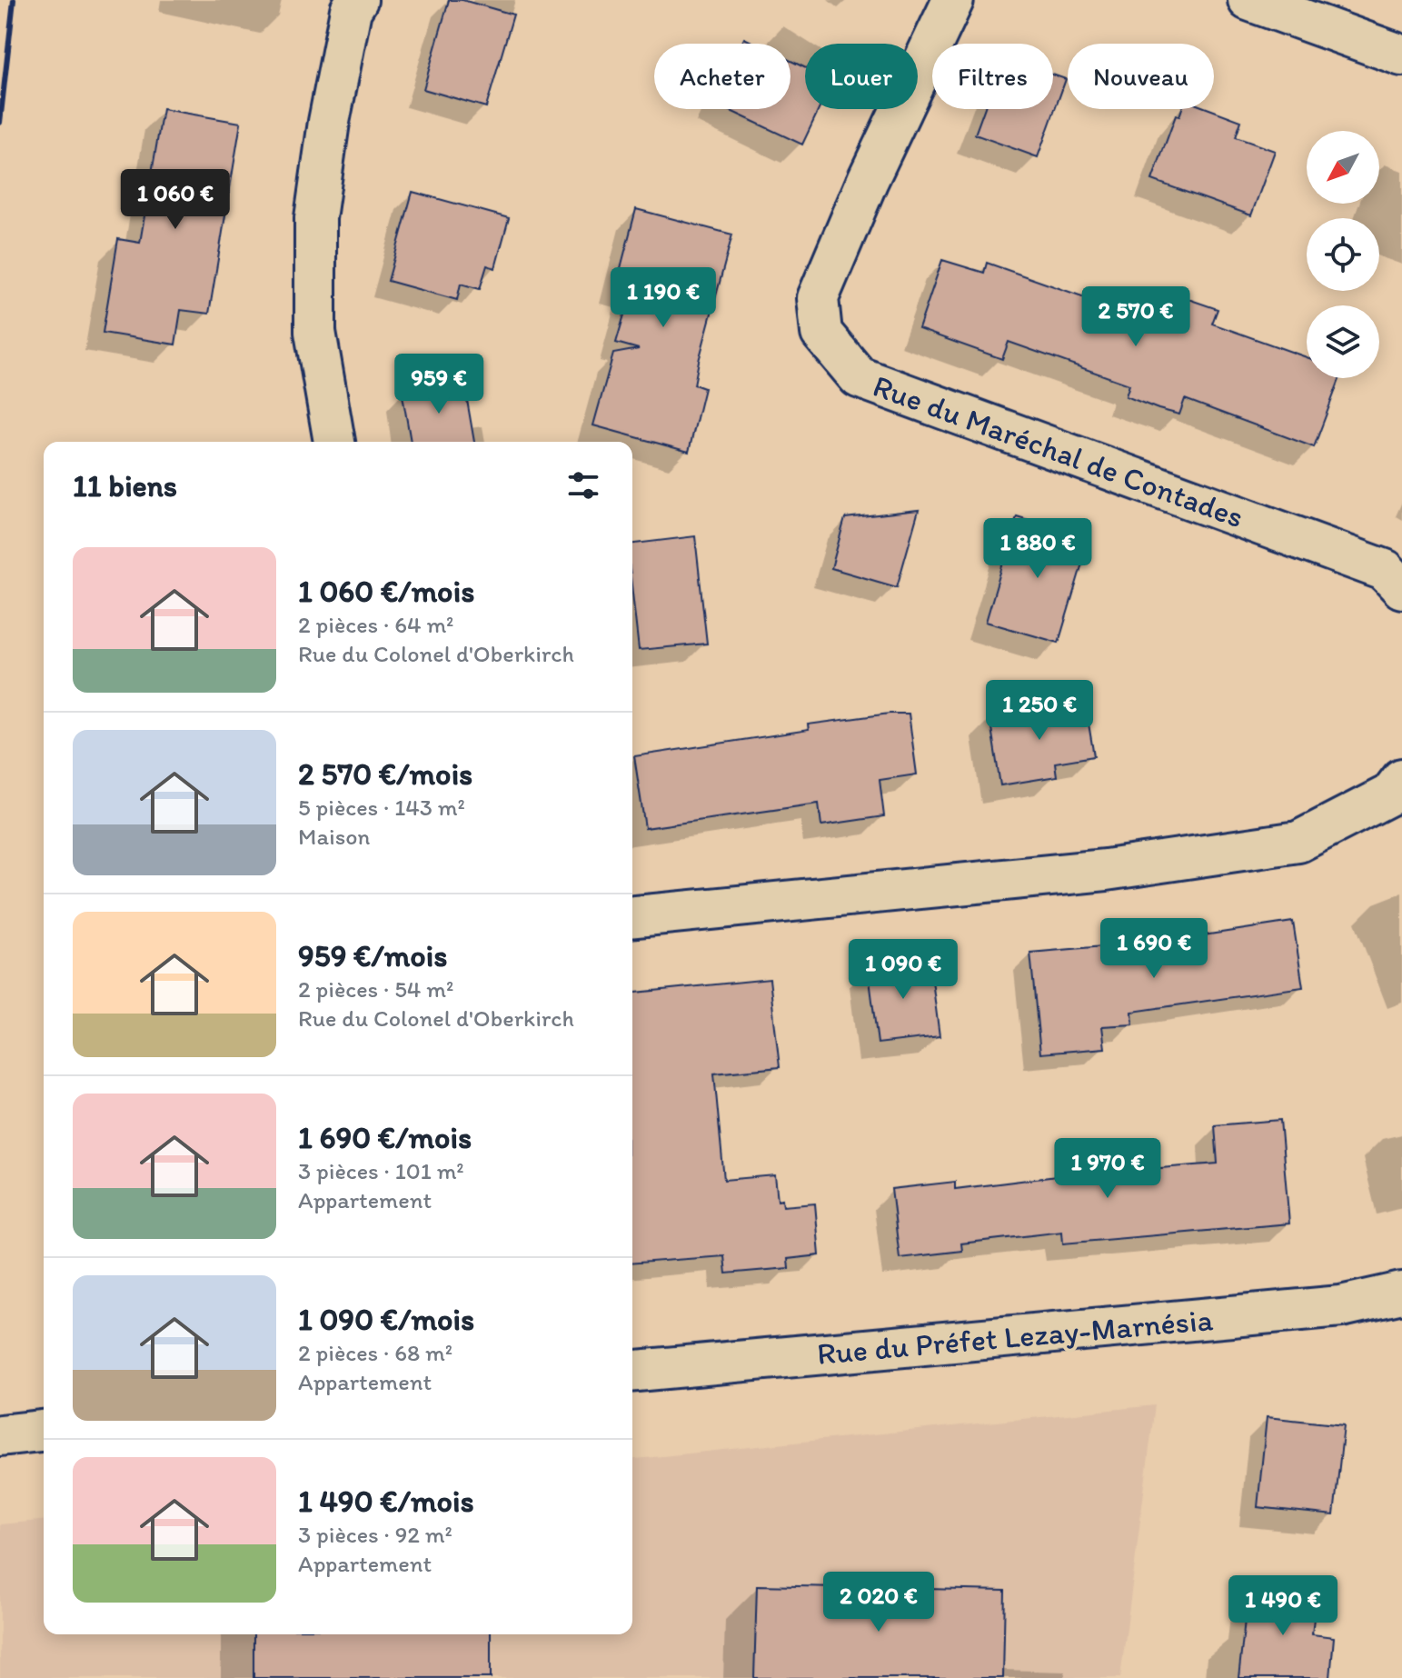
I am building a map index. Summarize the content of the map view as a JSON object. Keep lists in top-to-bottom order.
{
  "streets": {
    "street": ["Rue du Maréchal de Contades", "Rue du Préfet Lezay-Marnésia"]
  },
  "north": "bottom left",
  "page": {
    "chip": [
      "Acheter",
      "Louer",
      "Filtres",
      "Nouveau"
    ],
    "price": [
      "1 060 €",
      "1 190 €",
      "2 570 €",
      "959 €",
      "1 880 €",
      "1 250 €",
      "1 690 €",
      "1 090 €",
      "1 970 €",
      "2 020 €",
      "1 490 €"
    ],
    "heading": "11 biens",
    "list": [
      {
        "name": "1 060 €/mois",
        "note": "2 pièces · 64 m² · Rue du Colonel d'Oberkirch"
      },
      {
        "name": "2 570 €/mois",
        "note": "5 pièces · 143 m² · Maison"
      },
      {
        "name": "959 €/mois",
        "note": "2 pièces · 54 m² · Rue du Colonel d'Oberkirch"
      },
      {
        "name": "1 690 €/mois",
        "note": "3 pièces · 101 m² · Appartement"
      },
      {
        "name": "1 090 €/mois",
        "note": "2 pièces · 68 m² · Appartement"
      },
      {
        "name": "1 490 €/mois",
        "note": "3 pièces · 92 m² · Appartement"
      }
    ]
  }
}
